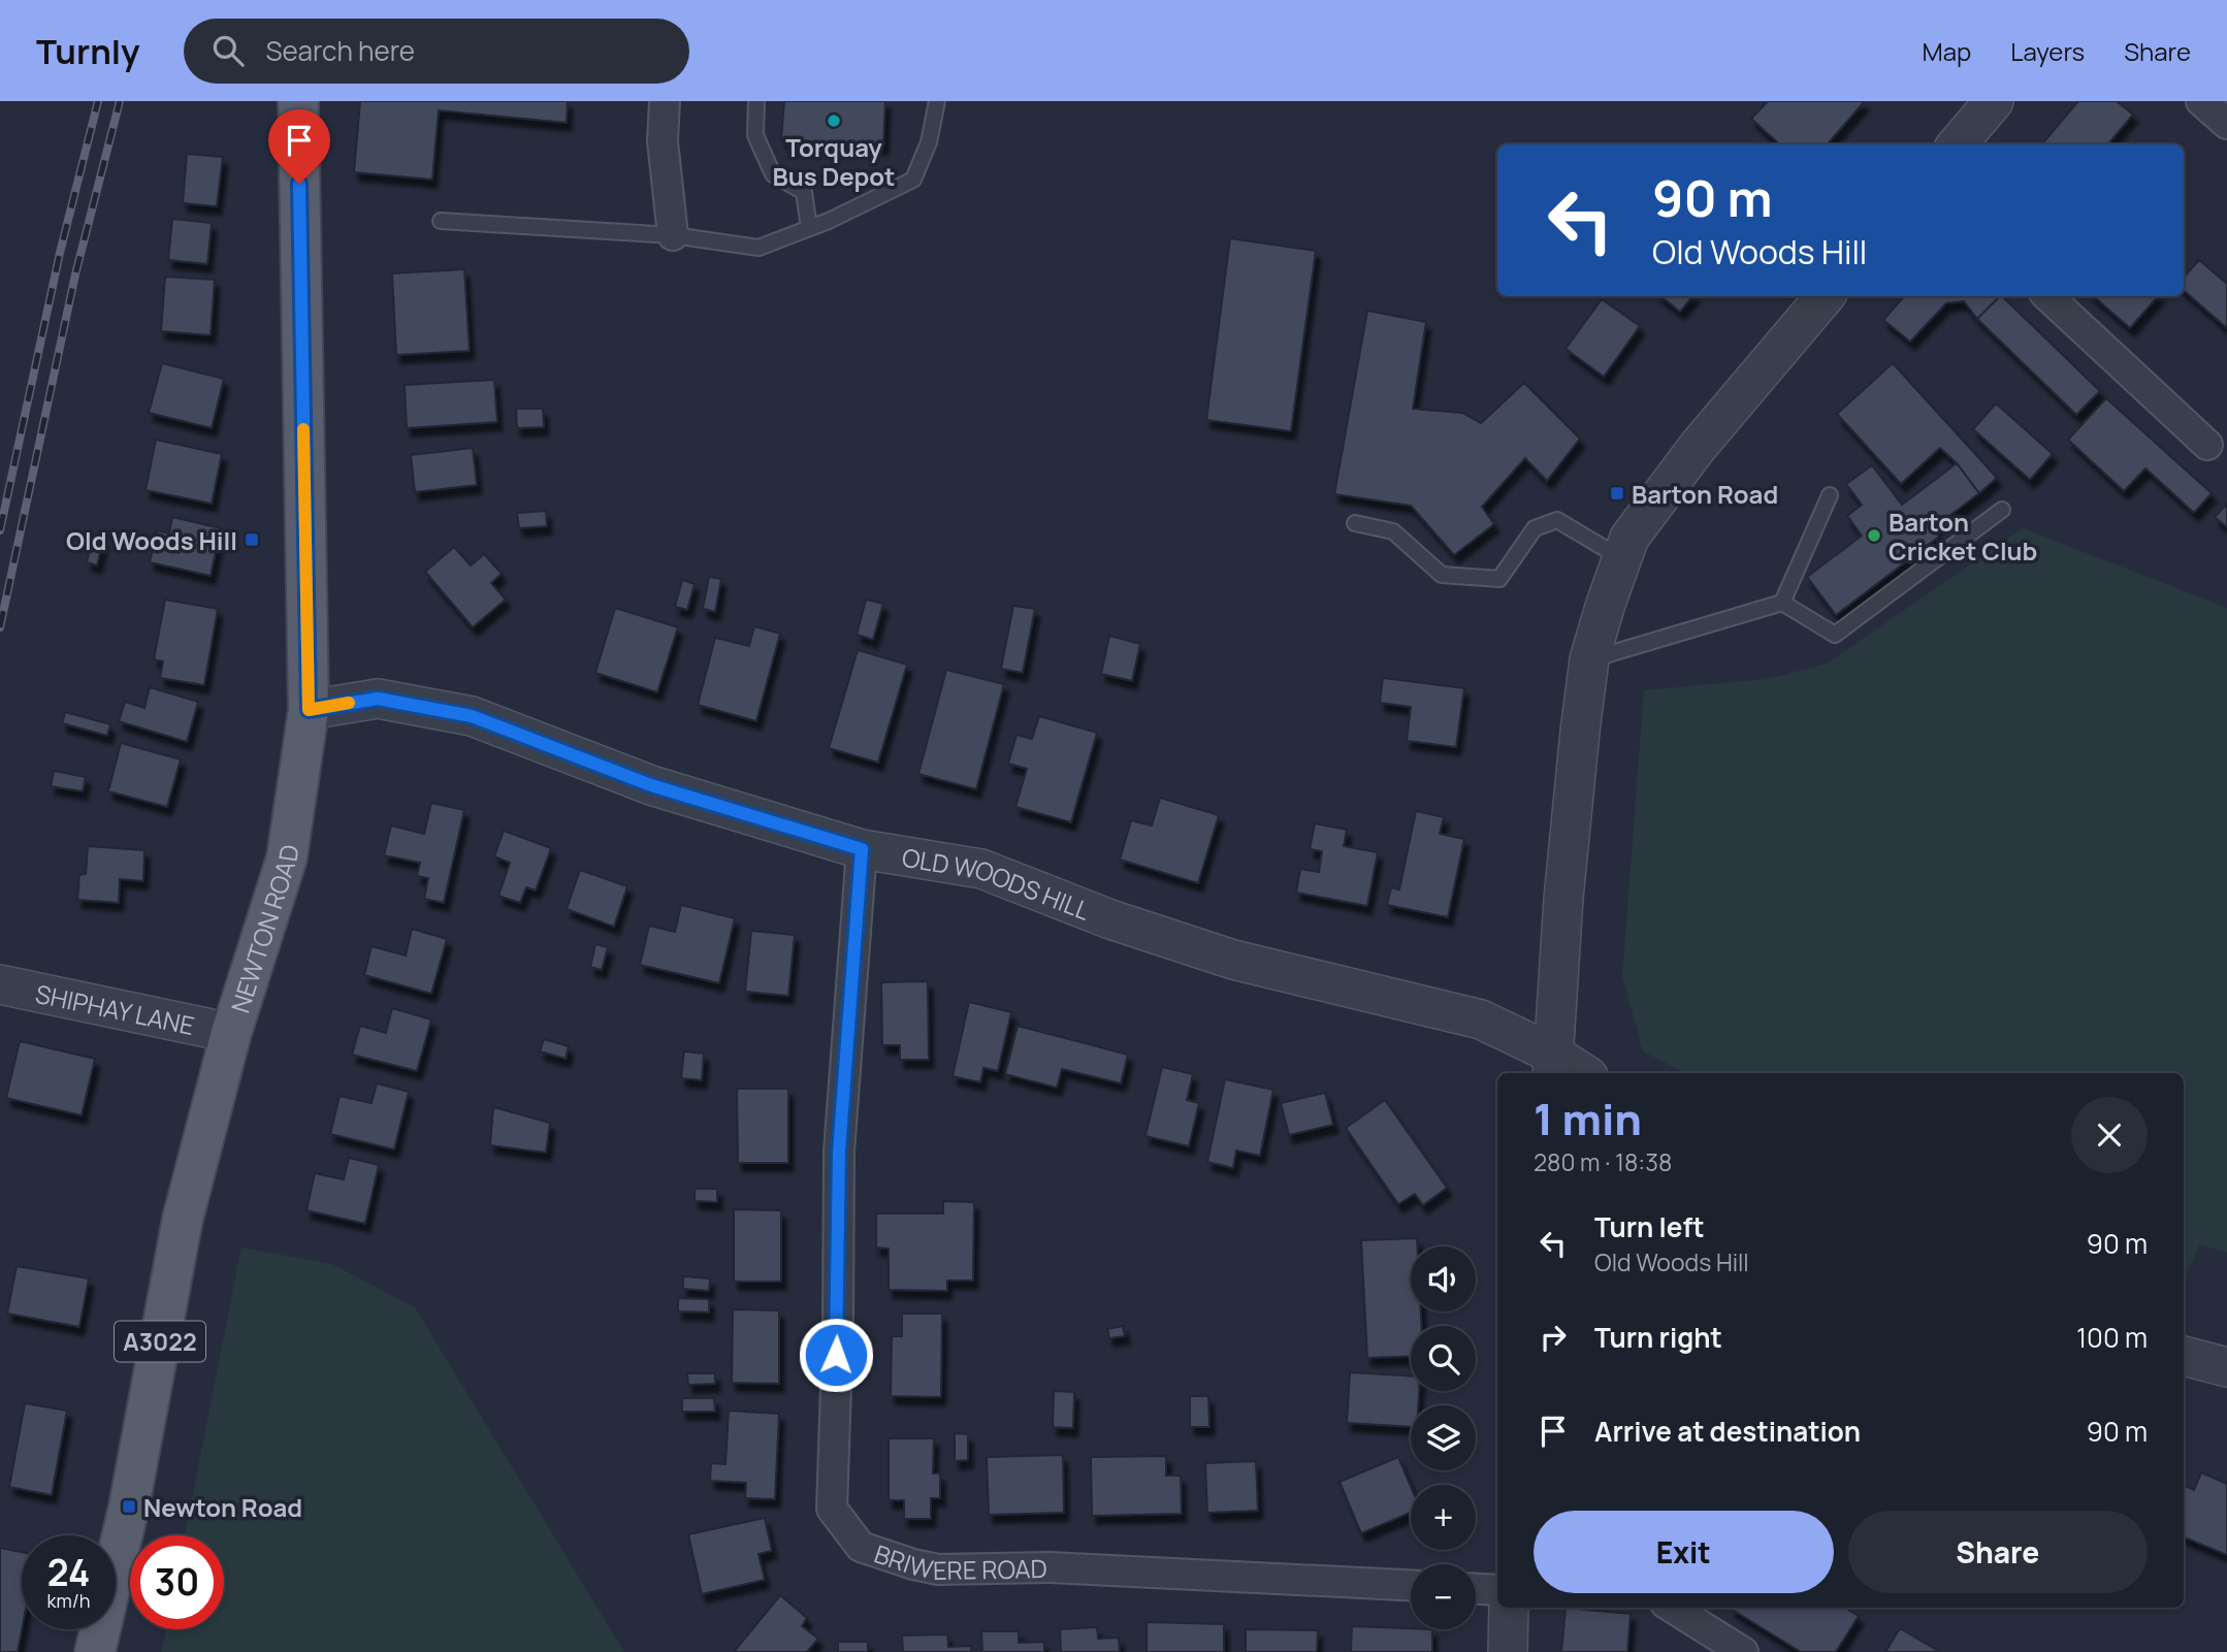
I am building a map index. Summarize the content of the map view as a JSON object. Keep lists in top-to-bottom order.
{
  "streets": {
    "main road": ["NEWTON ROAD", "A3022"],
    "street": ["OLD WOODS HILL", "SHIPHAY LANE", "BRIWERE ROAD"]
  },
  "crossings": [
    ["OLD WOODS HILL", "NEWTON ROAD"],
    ["OLD WOODS HILL", "A3022"],
    ["OLD WOODS HILL", "BRIWERE ROAD"],
    ["NEWTON ROAD", "SHIPHAY LANE"],
    ["NEWTON ROAD", "A3022"]
  ],
  "places": {
    "other": ["Torquay Bus Depot", "Barton Cricket Club"],
    "transit": ["Barton Road", "Old Woods Hill", "Newton Road"]
  },
  "page": {
    "header": "Turnly",
    "search": "Search here",
    "nav": ["Map", "Layers", "Share"],
    "turn": ["90 m", "Old Woods Hill"],
    "heading": ["1 min", "280 m · 18:38"],
    "list": [
      {
        "name": "Turn left",
        "note": "Old Woods Hill",
        "value": "90 m"
      },
      {
        "name": "Turn right",
        "value": "100 m"
      },
      {
        "name": "Arrive at destination",
        "value": "90 m"
      }
    ],
    "map_buttons": ["+", "−"],
    "buttons": ["Exit", "Share"],
    "speed": "24 km/h",
    "limit": "30"
  }
}
